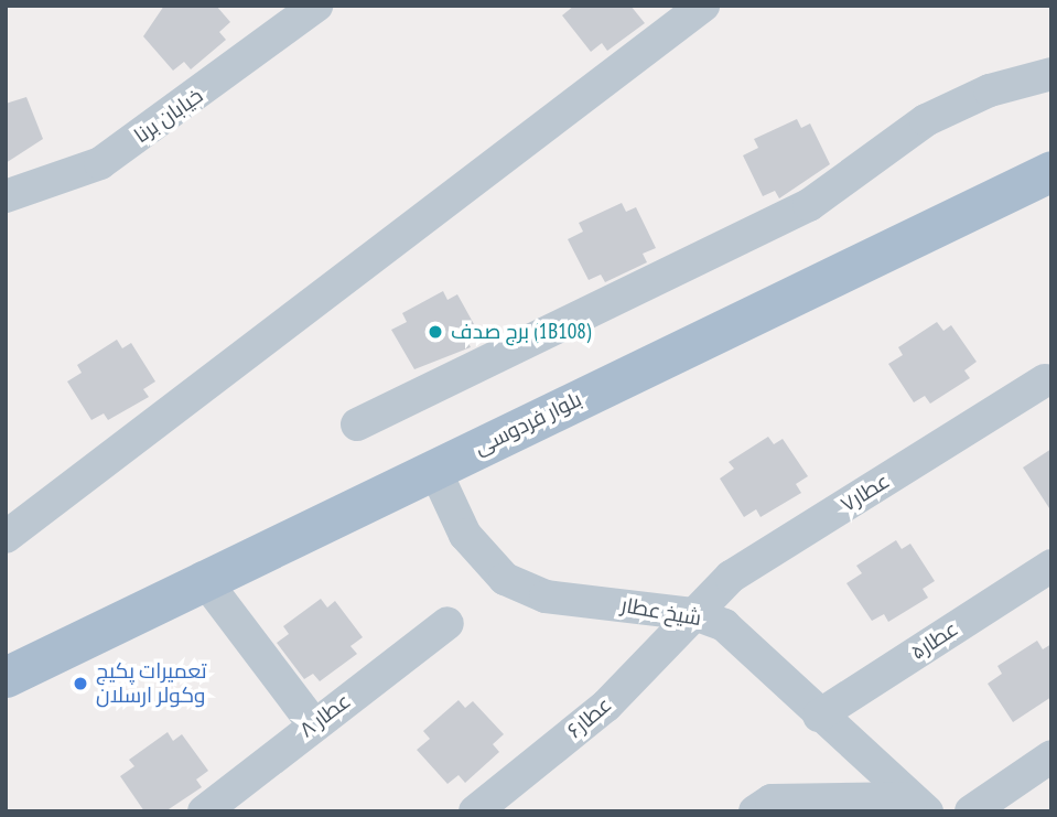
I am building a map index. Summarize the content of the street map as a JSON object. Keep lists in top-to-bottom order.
{
  "streets": {
    "main road": ["بلوار فردوسی"],
    "street": [
      "خیابان برنا",
      "عطار۷",
      "شیخ عطار",
      "عطار۵",
      "عطار ۸",
      "عطار۶"
    ]
  },
  "crossings": [
    ["بلوار فردوسی", "شیخ عطار"],
    ["عطار۷", "شیخ عطار"],
    ["عطار۷", "عطار۶"],
    ["شیخ عطار", "عطار۵"],
    ["شیخ عطار", "عطار۶"]
  ],
  "places": ["برج صدف (1B108)", "تعمیرات پکیج وکولر ارسلان"]
}
